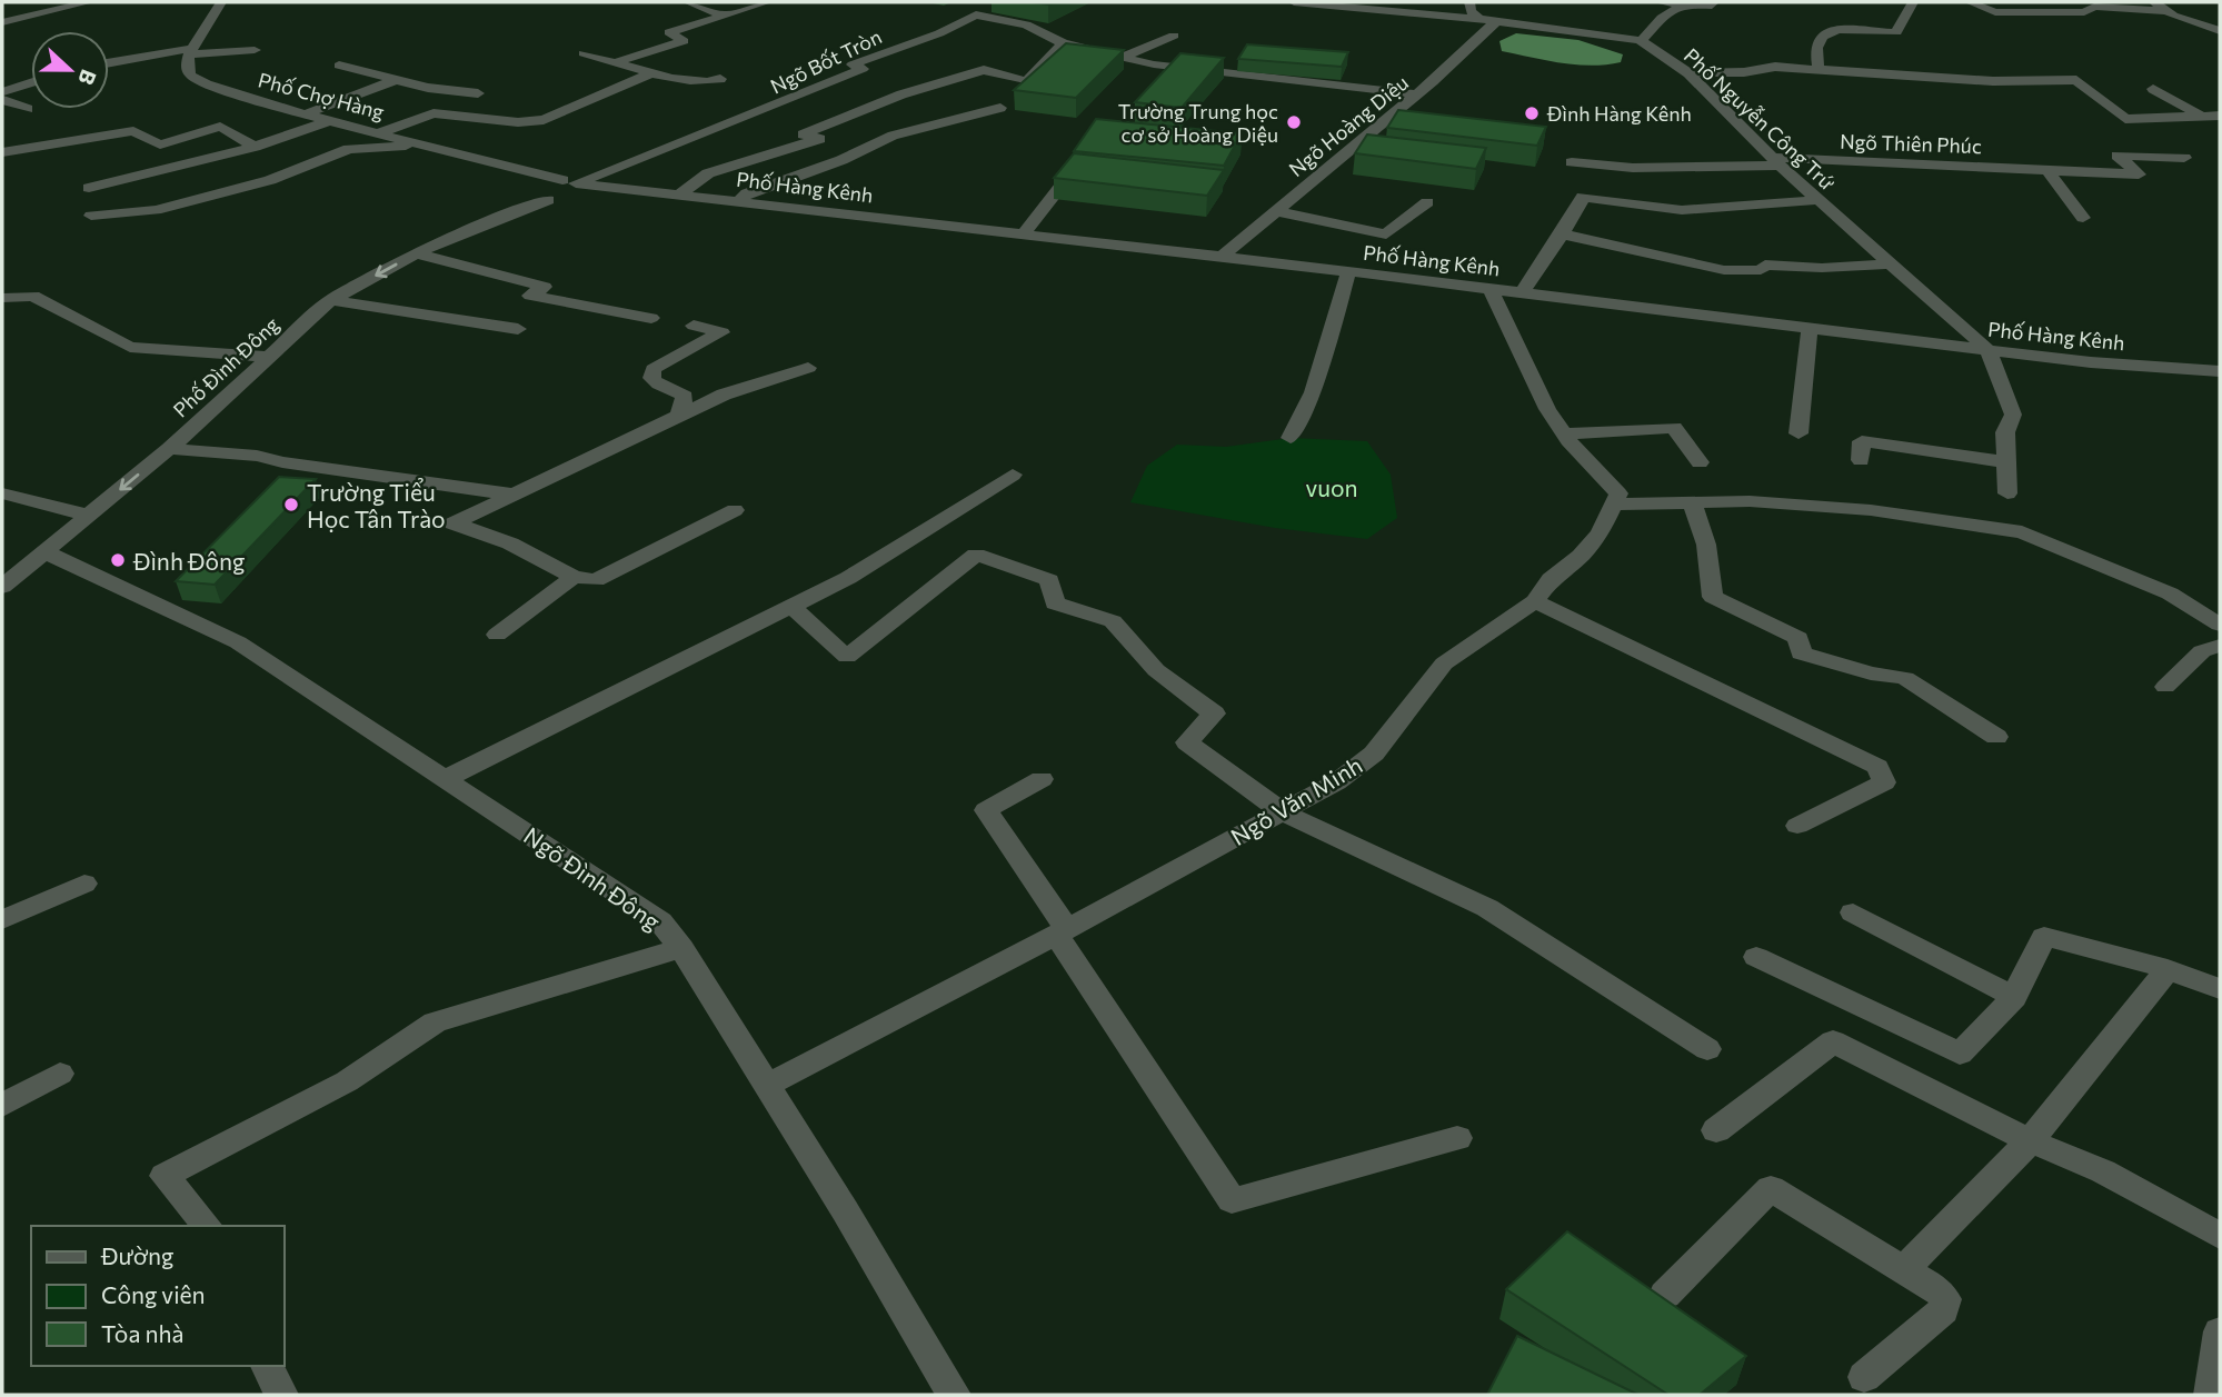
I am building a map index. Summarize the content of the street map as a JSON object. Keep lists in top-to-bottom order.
{
  "streets": {
    "street": [
      "Ngõ Bốt Tròn",
      "Phố Chợ Hàng",
      "Phố Nguyễn Công Trứ",
      "Ngõ Hoàng Diệu",
      "Ngõ Thiên Phúc",
      "Phố Hàng Kênh",
      "Phố Đình Đông",
      "Ngõ Văn Minh",
      "Ngõ Đình Đông"
    ]
  },
  "crossings": [
    ["Ngõ Bốt Tròn", "Phố Chợ Hàng"],
    ["Ngõ Bốt Tròn", "Ngõ Hoàng Diệu"],
    ["Ngõ Bốt Tròn", "Phố Hàng Kênh"],
    ["Phố Chợ Hàng", "Phố Hàng Kênh"],
    ["Phố Chợ Hàng", "Phố Đình Đông"],
    ["Phố Nguyễn Công Trứ", "Ngõ Hoàng Diệu"],
    ["Phố Nguyễn Công Trứ", "Ngõ Thiên Phúc"],
    ["Phố Nguyễn Công Trứ", "Phố Hàng Kênh"],
    ["Ngõ Hoàng Diệu", "Phố Hàng Kênh"],
    ["Phố Đình Đông", "Ngõ Đình Đông"],
    ["Ngõ Văn Minh", "Ngõ Đình Đông"]
  ],
  "parks": ["vuon"],
  "places": [
    "Đình Hàng Kênh",
    "Trường Trung học cơ sở Hoàng Diệu",
    "Trường Tiểu Học Tân Trào",
    "Đình Đông"
  ],
  "legend": ["Đường", "Công viên", "Tòa nhà"],
  "north": "right"
}
